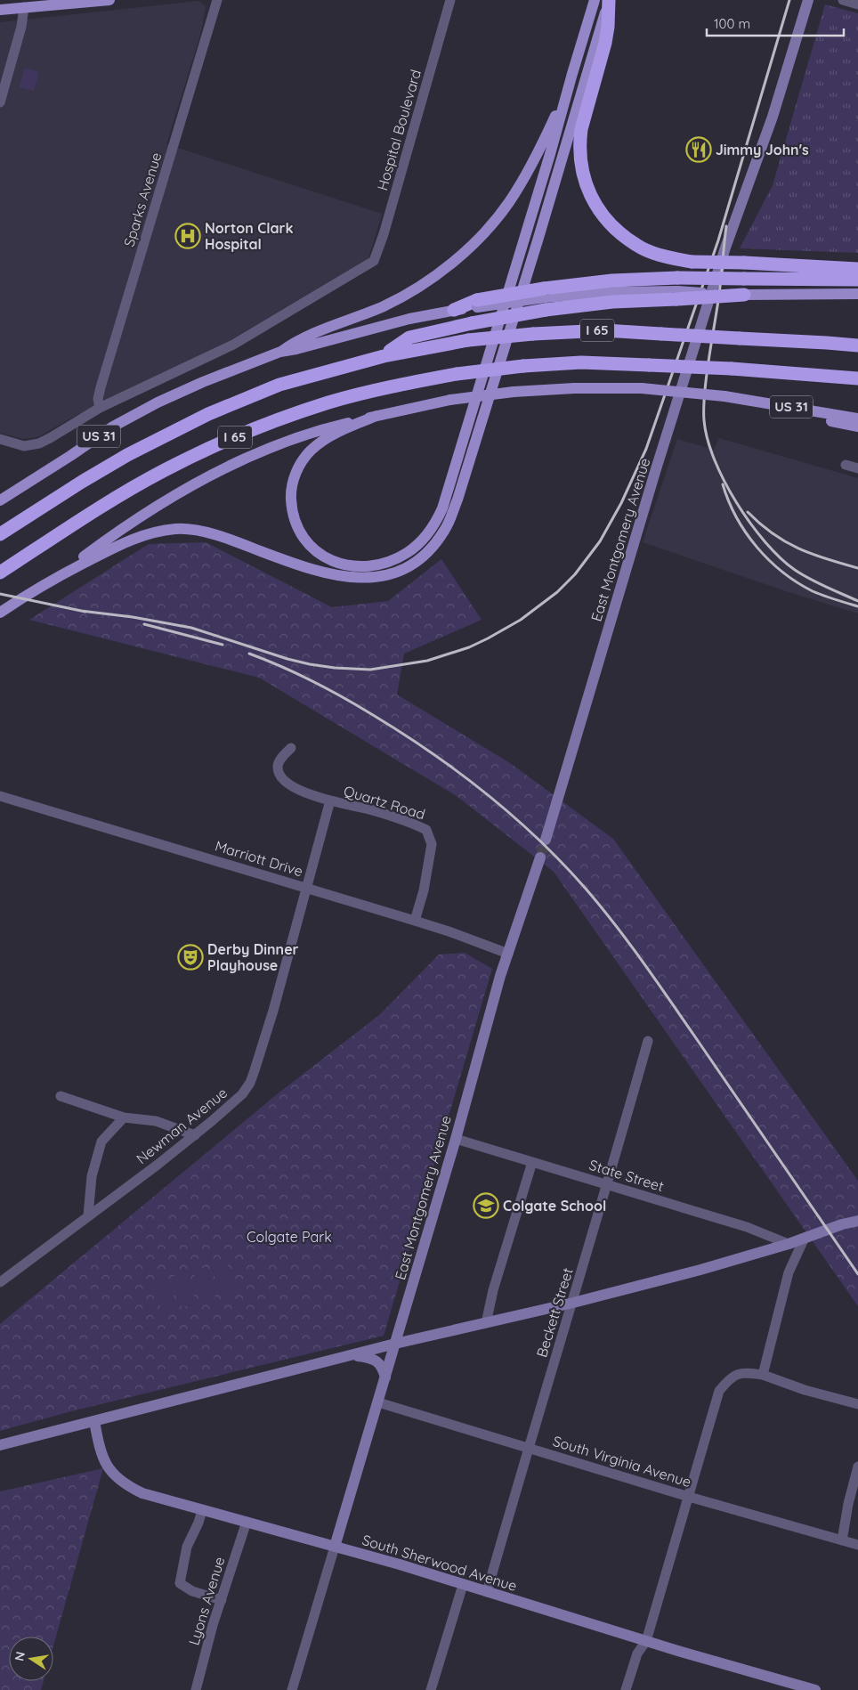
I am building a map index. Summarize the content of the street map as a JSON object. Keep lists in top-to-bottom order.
{
  "streets": {
    "highway": ["I 65"],
    "main road": ["US 31"],
    "street": [
      "Hospital Boulevard",
      "Sparks Avenue",
      "East Montgomery Avenue",
      "Quartz Road",
      "Marriott Drive",
      "Newman Avenue",
      "State Street",
      "Beckett Street",
      "South Virginia Avenue",
      "South Sherwood Avenue",
      "Lyons Avenue"
    ]
  },
  "crossings": [
    ["Hospital Boulevard", "Sparks Avenue"],
    ["East Montgomery Avenue", "Marriott Drive"],
    ["East Montgomery Avenue", "State Street"],
    ["East Montgomery Avenue", "South Virginia Avenue"],
    ["East Montgomery Avenue", "South Sherwood Avenue"],
    ["Quartz Road", "Marriott Drive"],
    ["Quartz Road", "Newman Avenue"],
    ["Marriott Drive", "Newman Avenue"],
    ["State Street", "Beckett Street"],
    ["Beckett Street", "South Virginia Avenue"],
    ["Beckett Street", "South Sherwood Avenue"],
    ["South Sherwood Avenue", "Lyons Avenue"]
  ],
  "parks": ["Colgate Park"],
  "places": {
    "restaurant": ["Jimmy John's"],
    "hospital": ["Norton Clark Hospital"],
    "theatre": ["Derby Dinner Playhouse"],
    "school or university": ["Colgate School"]
  },
  "scale_bar": "100 m",
  "north": "left"
}
